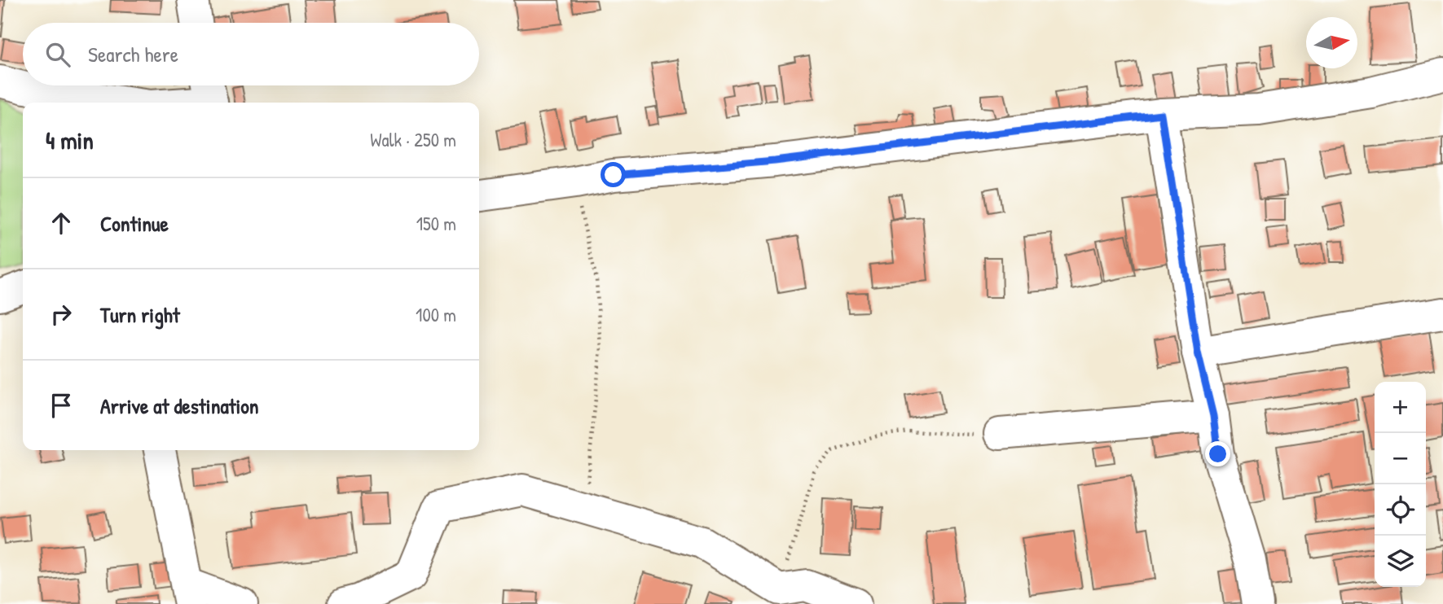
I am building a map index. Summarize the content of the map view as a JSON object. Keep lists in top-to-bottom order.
{
  "north": "right",
  "page": {
    "search": "Search here",
    "heading": ["4 min", "Walk · 250 m"],
    "list": [
      ["Continue", "150 m"],
      ["Turn right", "100 m"],
      "Arrive at destination"
    ],
    "map_buttons": ["+", "−"]
  }
}
